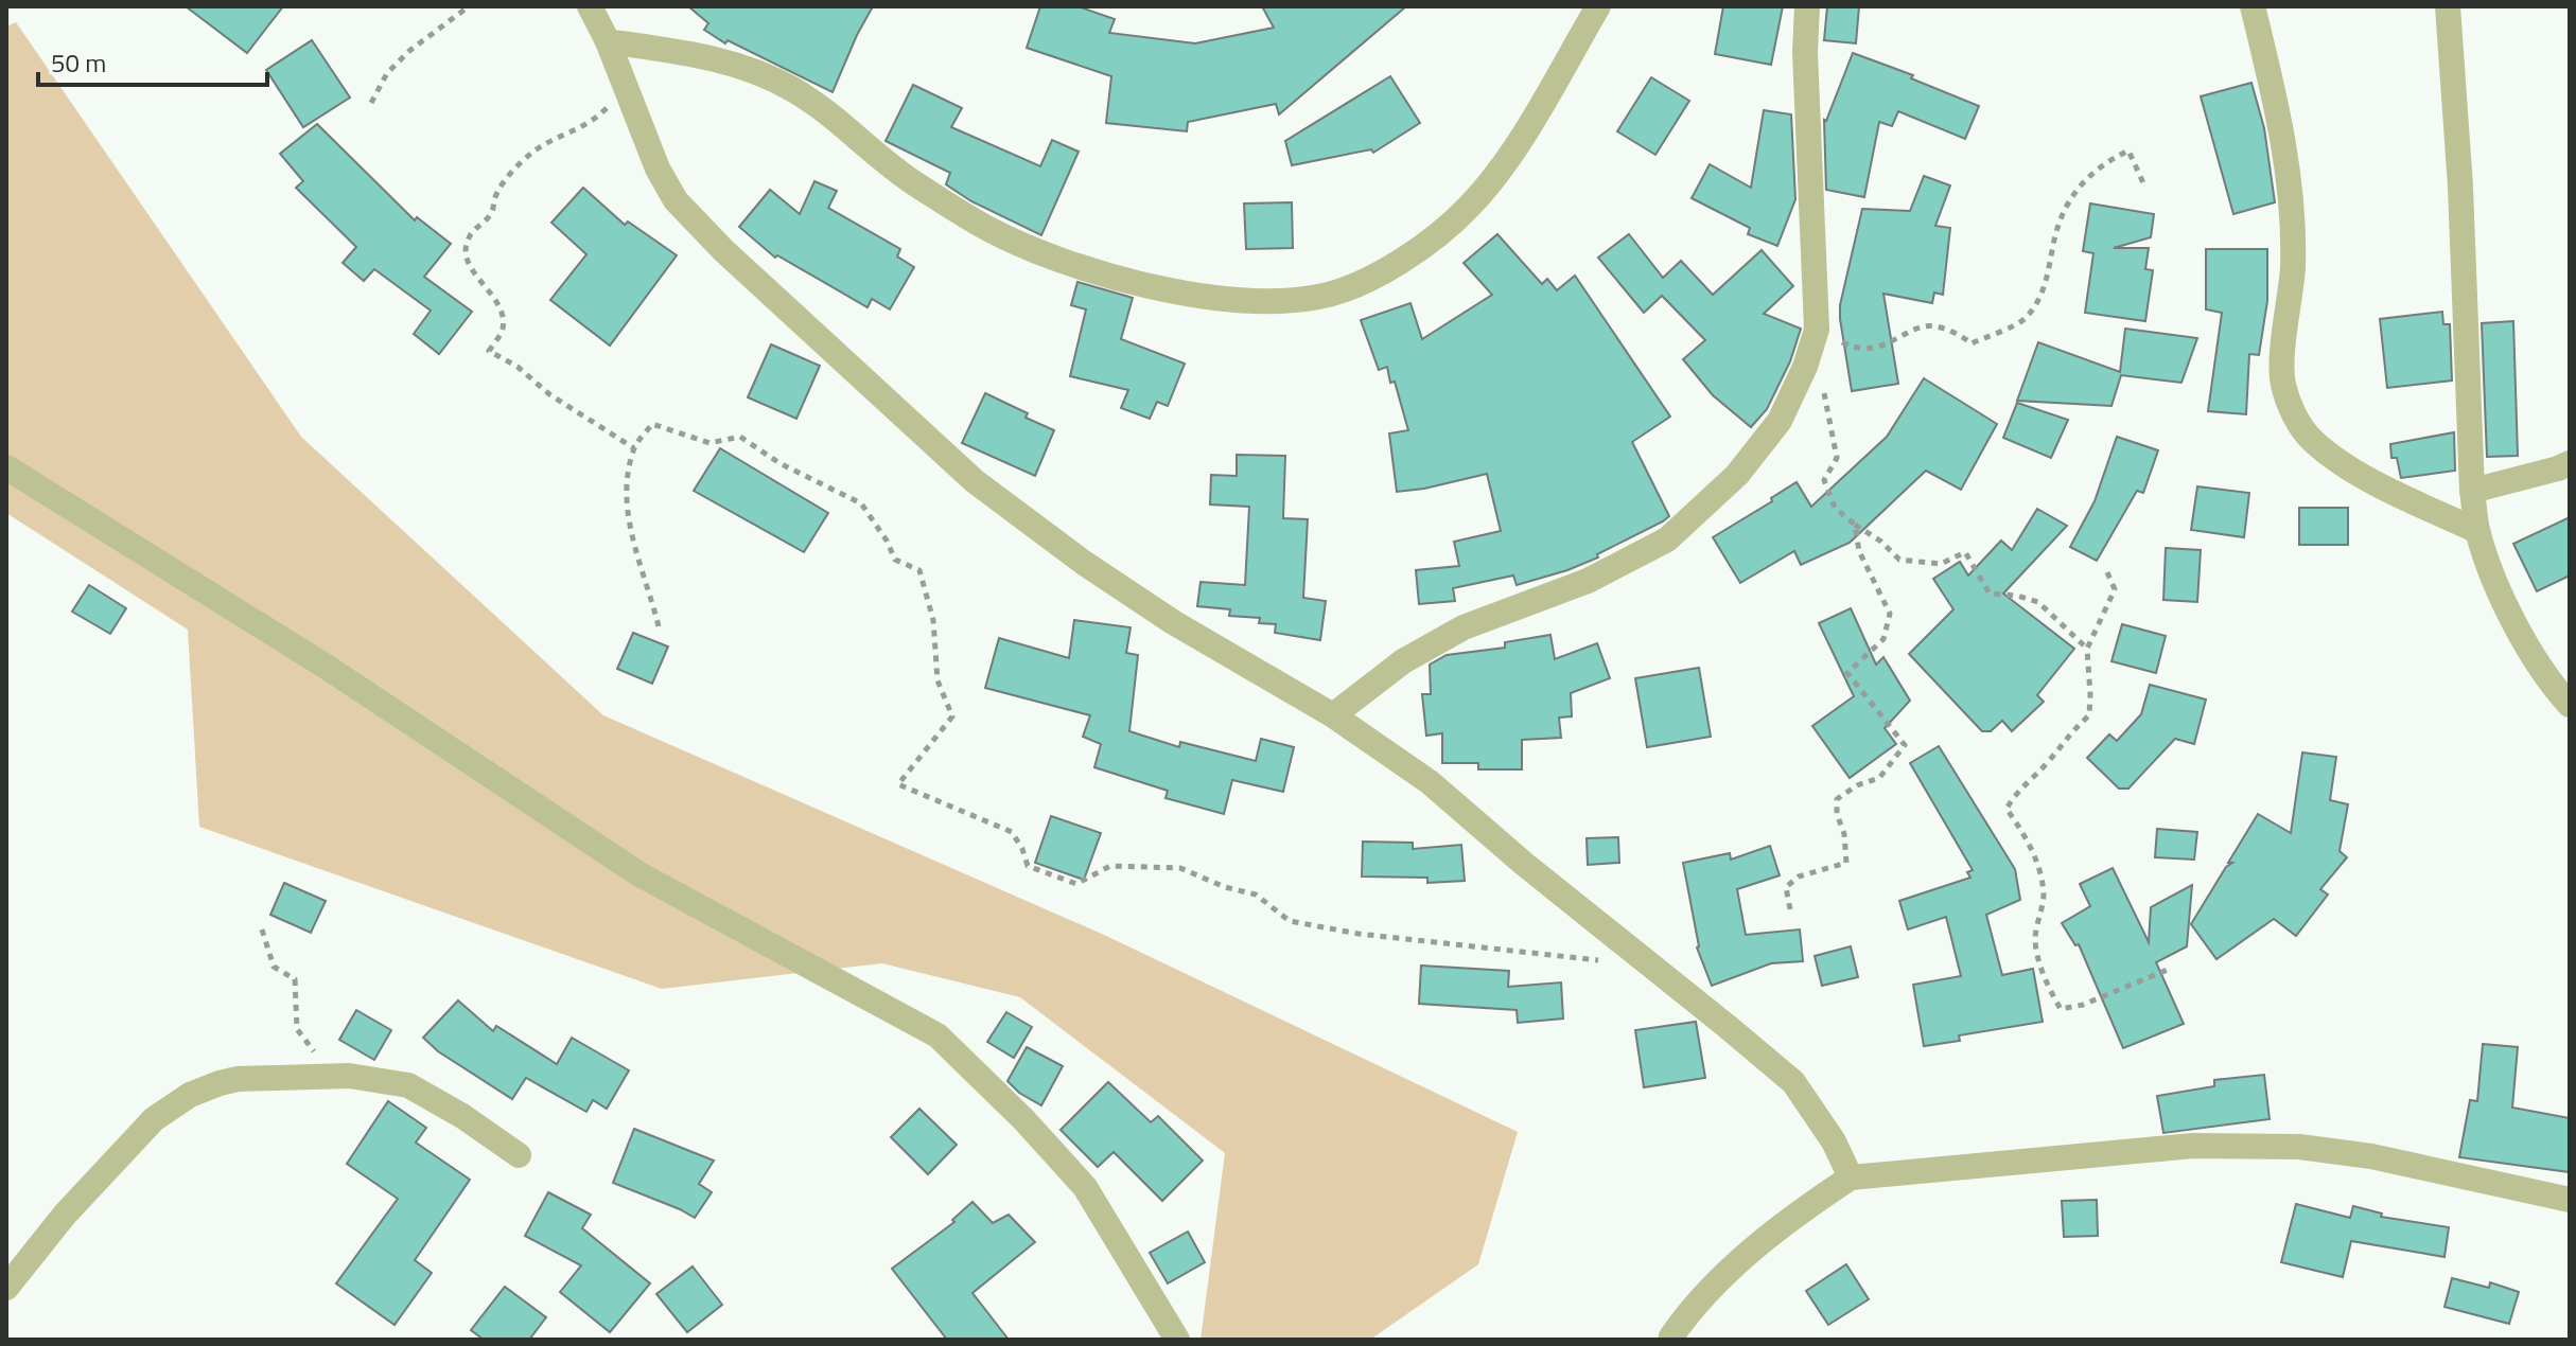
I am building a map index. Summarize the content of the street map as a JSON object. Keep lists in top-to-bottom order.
{
  "scale_bar": "50 m"
}
